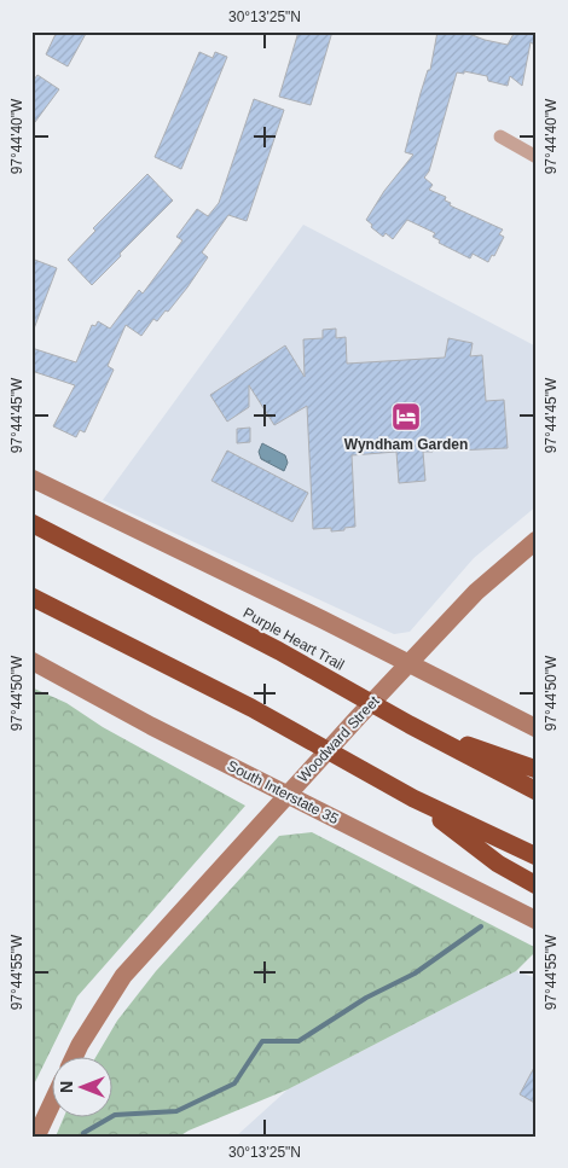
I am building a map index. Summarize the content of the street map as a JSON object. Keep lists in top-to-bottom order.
{
  "streets": {
    "highway": ["Purple Heart Trail"],
    "main road": ["Woodward Street", "South Interstate 35"]
  },
  "crossings": [
    ["Woodward Street", "South Interstate 35"]
  ],
  "places": {
    "hotel": ["Wyndham Garden"]
  },
  "north": "left",
  "coordinates": [
    "30°13'25\"N",
    "97°44'40\"W",
    "97°44'45\"W",
    "97°44'50\"W",
    "97°44'55\"W"
  ]
}
